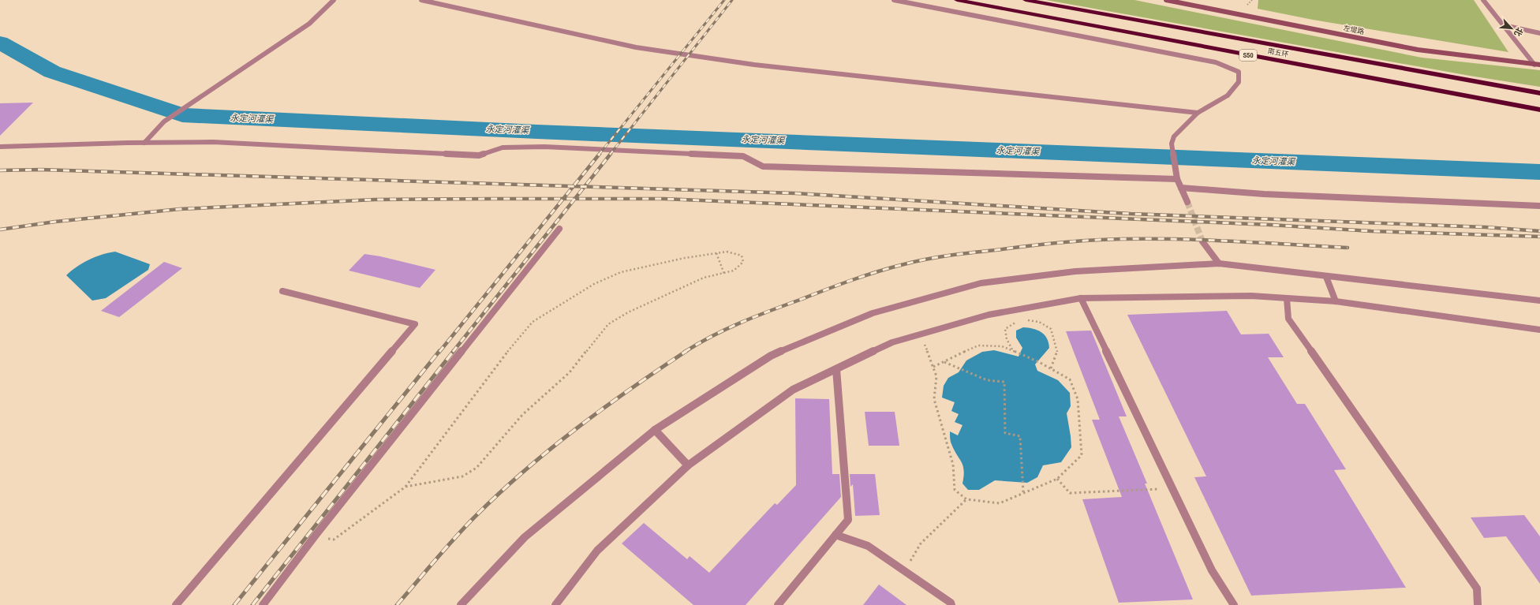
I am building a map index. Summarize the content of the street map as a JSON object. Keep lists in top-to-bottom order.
{
  "streets": {
    "highway": ["南五环", "S50"],
    "main road": ["左堤路"]
  },
  "water": ["永定河灌渠"],
  "north": "bottom right"
}
